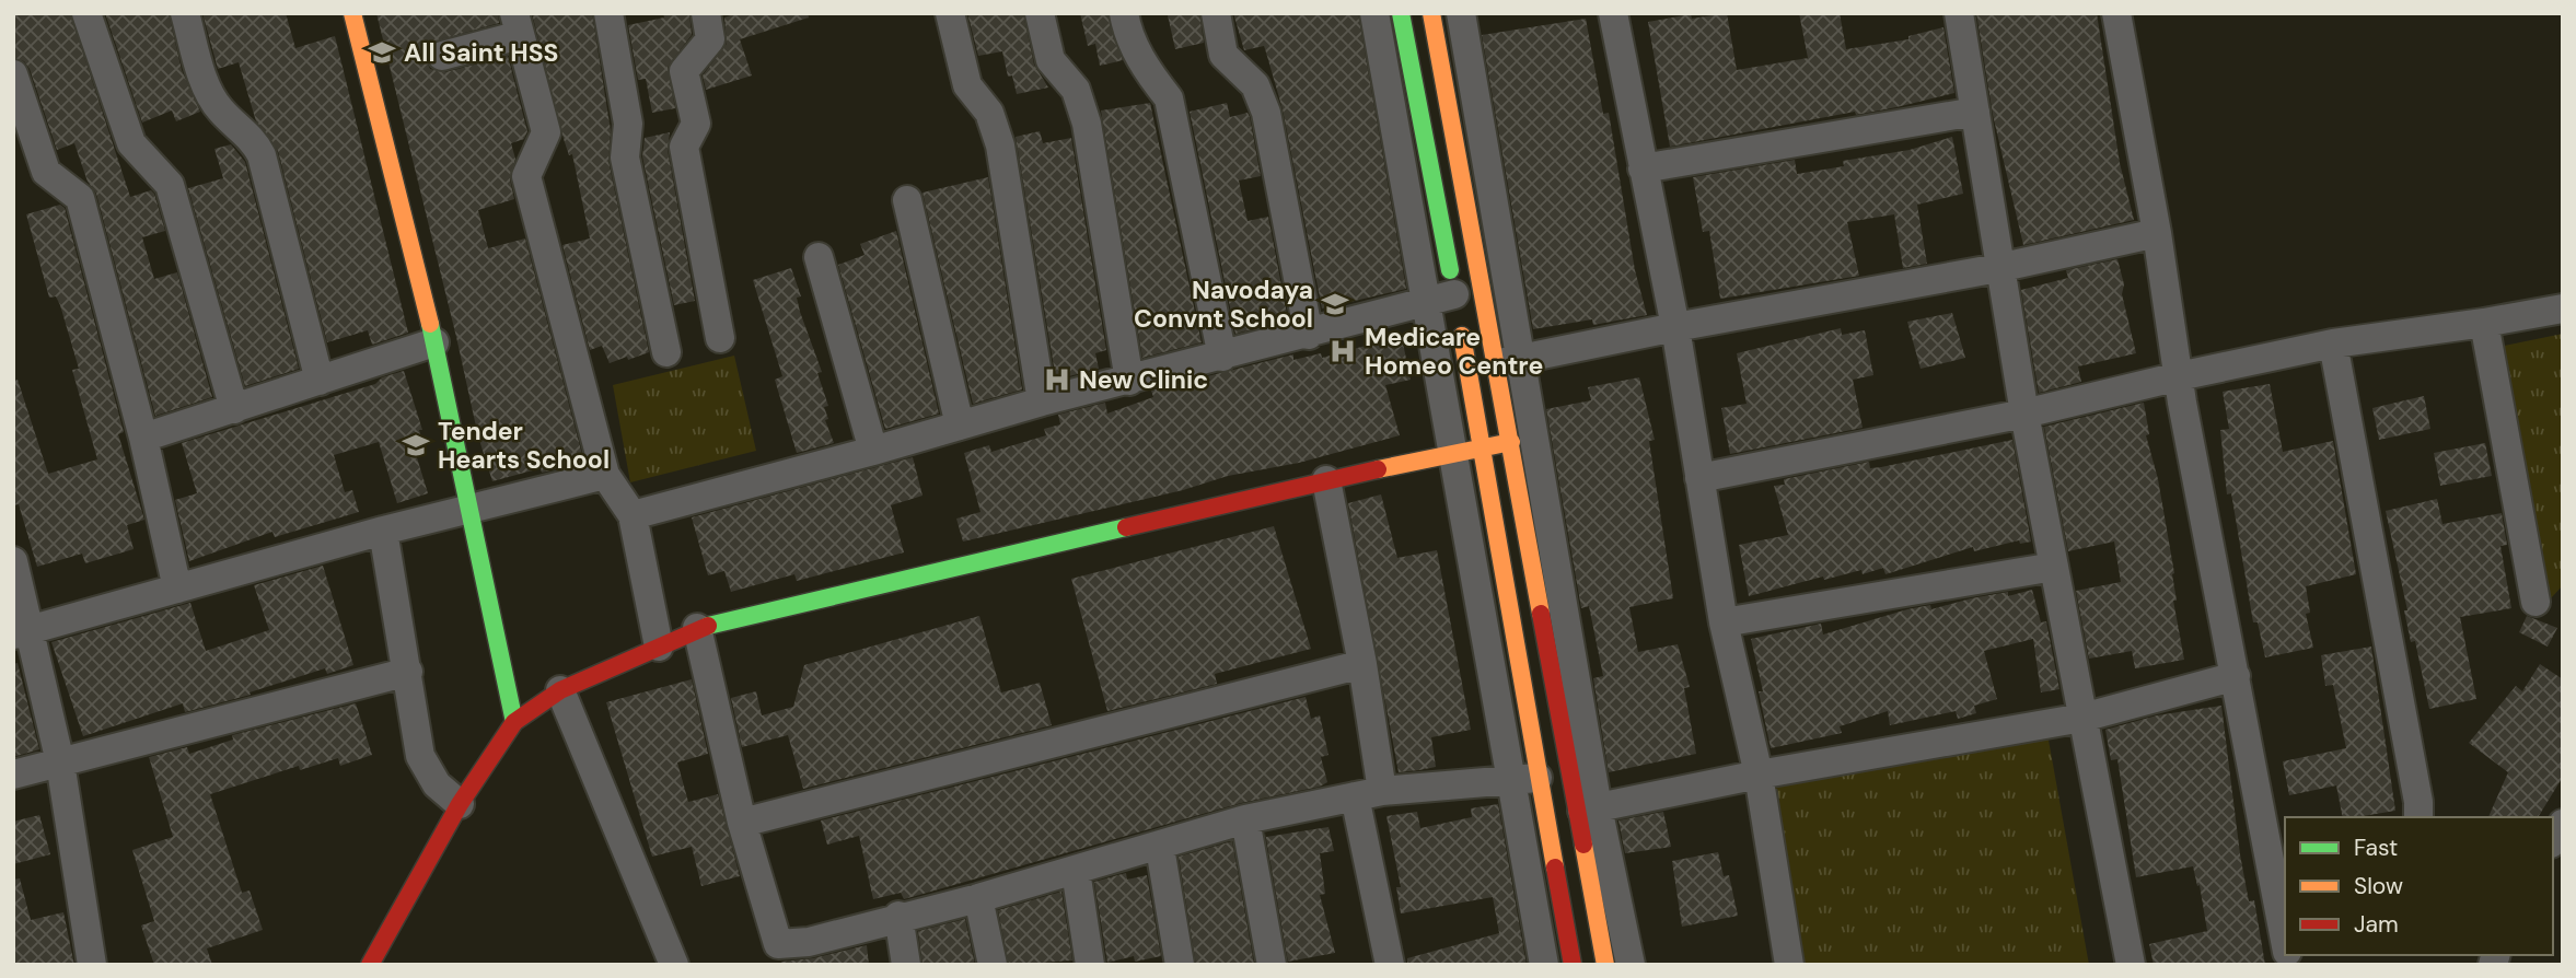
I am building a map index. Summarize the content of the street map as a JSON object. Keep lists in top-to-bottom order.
{
  "places": {
    "school or university": ["All Saint HSS", "Navodaya Convnt School", "Tender Hearts School"],
    "hospital": ["Medicare Homeo Centre", "New Clinic"]
  },
  "legend": ["Fast", "Slow", "Jam"]
}
